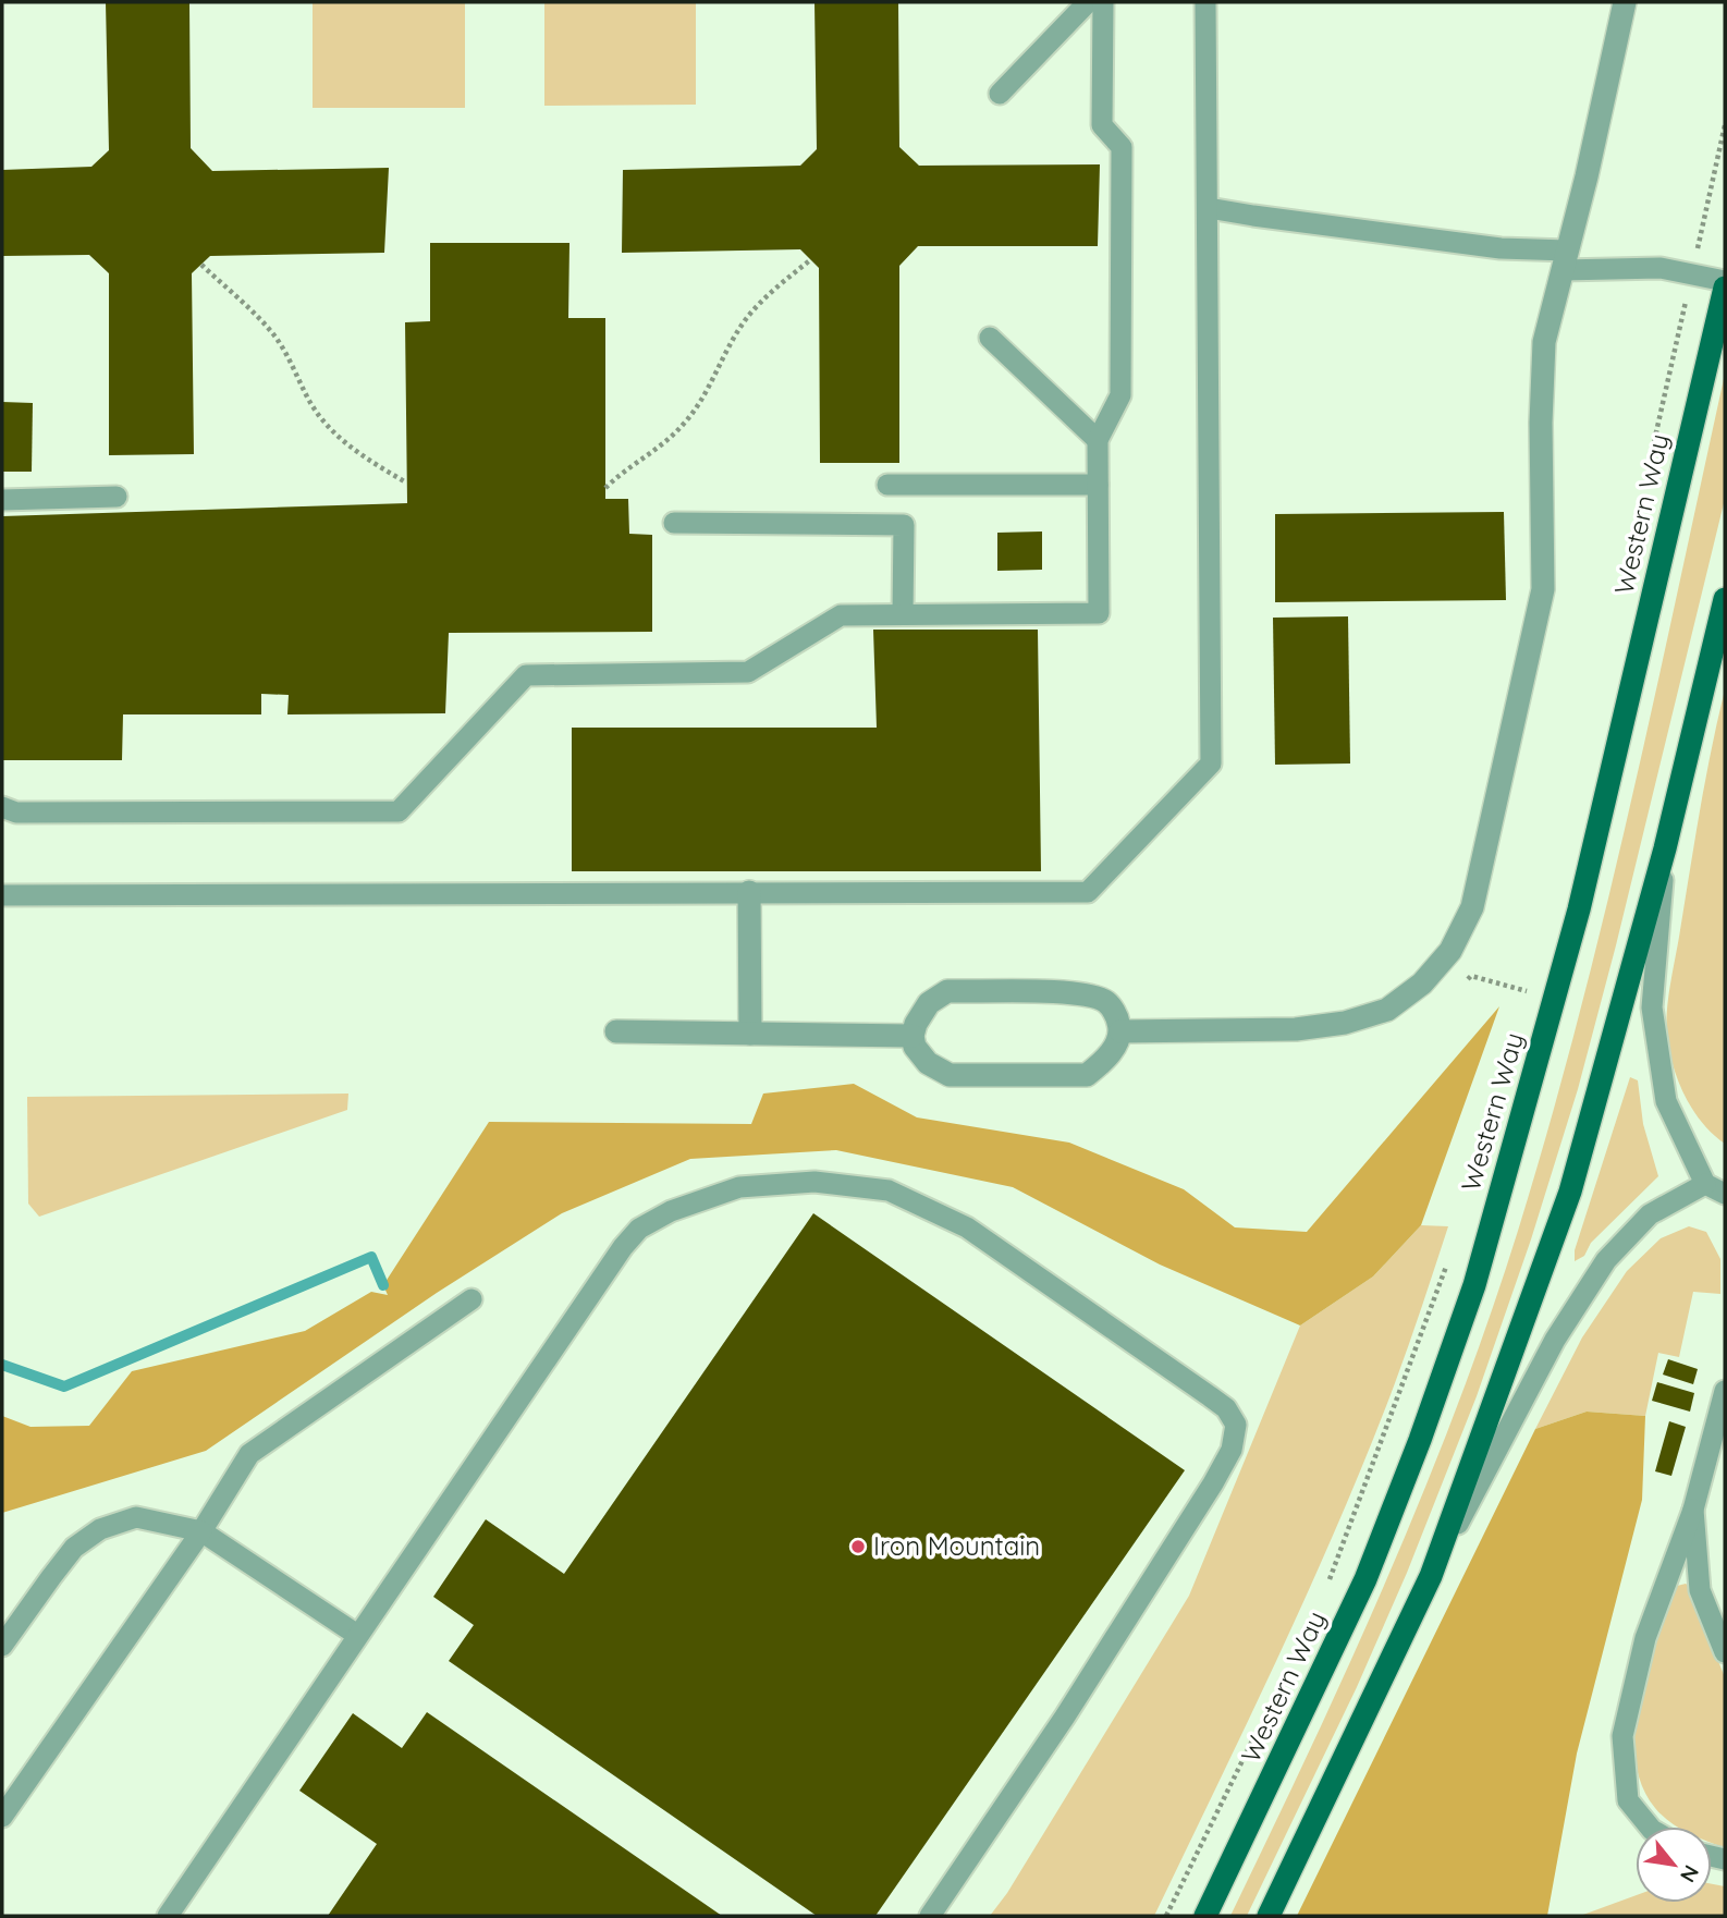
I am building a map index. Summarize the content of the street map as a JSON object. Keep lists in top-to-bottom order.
{
  "streets": {
    "main road": ["Western Way"]
  },
  "places": ["Iron Mountain"],
  "north": "bottom right"
}
